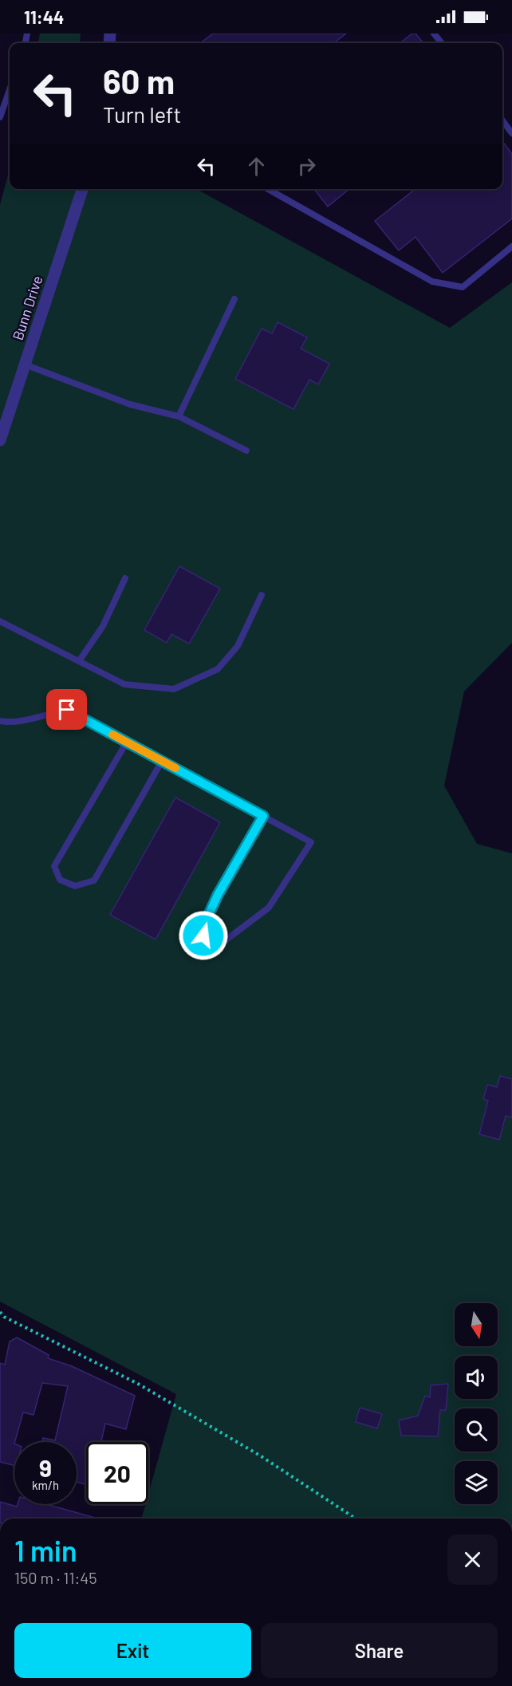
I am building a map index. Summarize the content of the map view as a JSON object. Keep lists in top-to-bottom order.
{
  "streets": {
    "street": ["Bunn Drive"]
  },
  "north": "bottom",
  "page": {
    "status": "11:44",
    "turn": ["60 m", "Turn left"],
    "speed": "9 km/h",
    "limit": "20",
    "heading": ["1 min", "150 m · 11:45"],
    "buttons": ["Exit", "Share"]
  }
}
